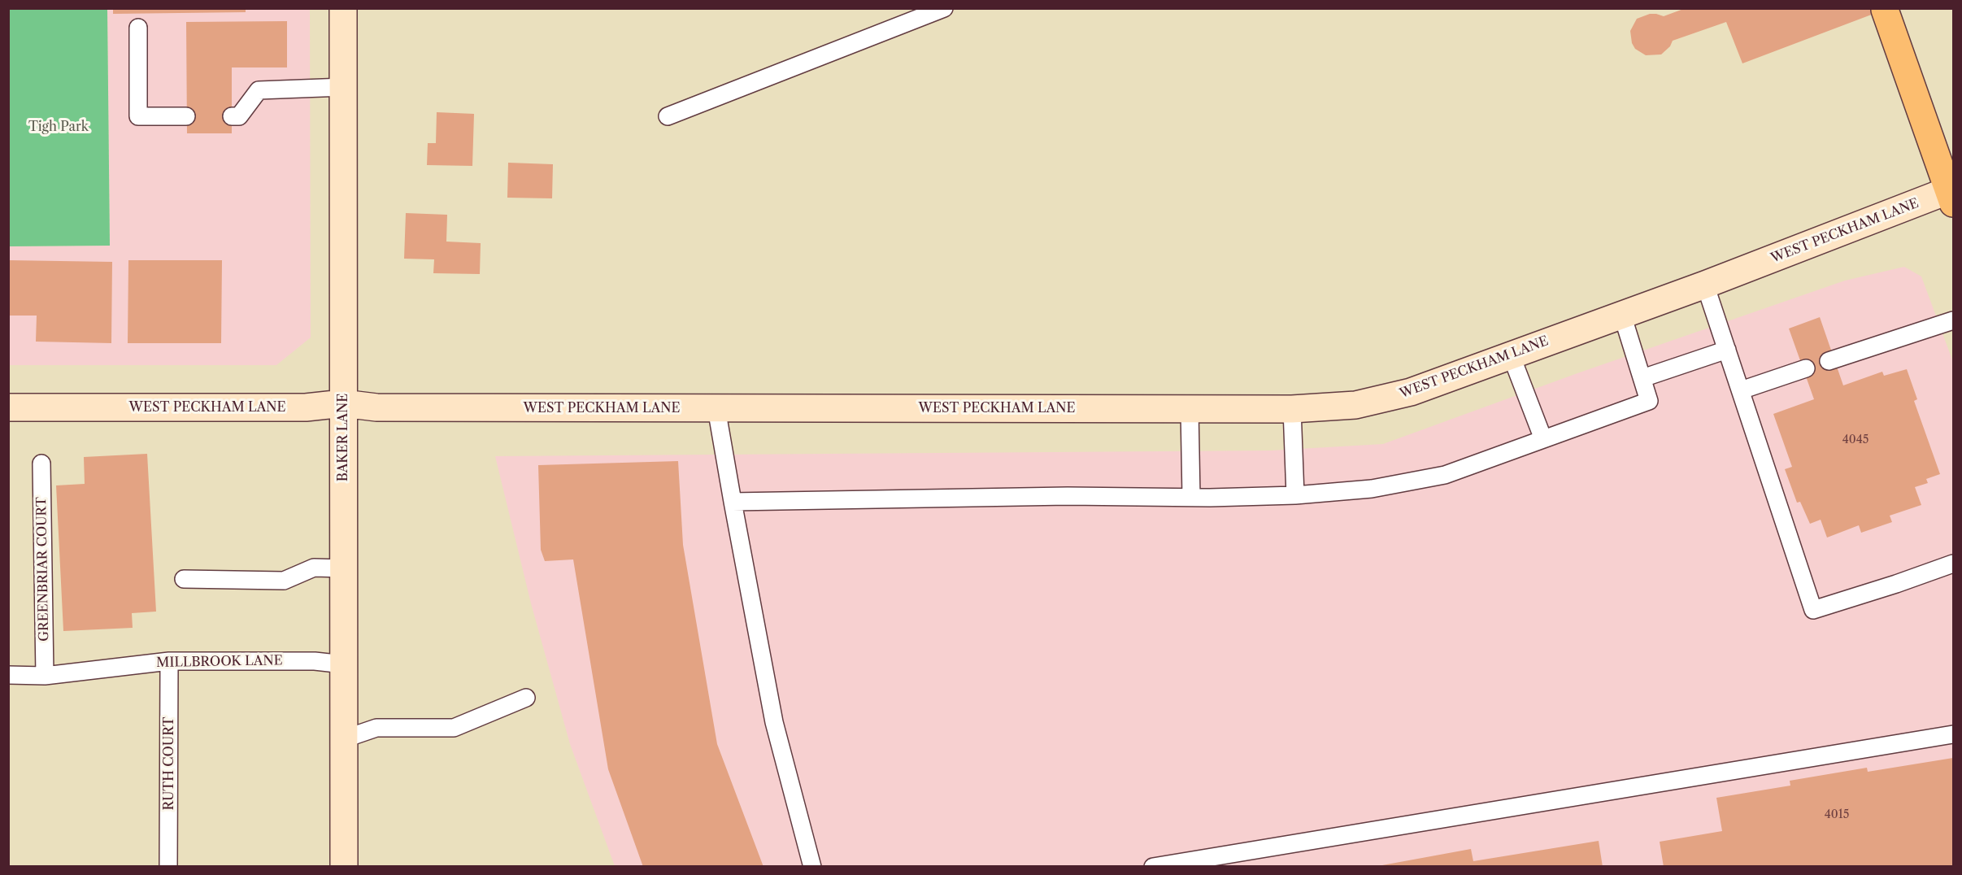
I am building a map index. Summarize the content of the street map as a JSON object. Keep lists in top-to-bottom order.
{
  "streets": {
    "street": ["WEST PECKHAM LANE", "BAKER LANE"],
    "lane": ["GREENBRIAR COURT", "MILLBROOK LANE", "RUTH COURT"]
  },
  "crossings": [
    ["WEST PECKHAM LANE", "BAKER LANE"],
    ["BAKER LANE", "MILLBROOK LANE"],
    ["GREENBRIAR COURT", "MILLBROOK LANE"],
    ["MILLBROOK LANE", "RUTH COURT"]
  ],
  "parks": ["Tigh Park"],
  "house_numbers": ["4045", "4015"]
}
